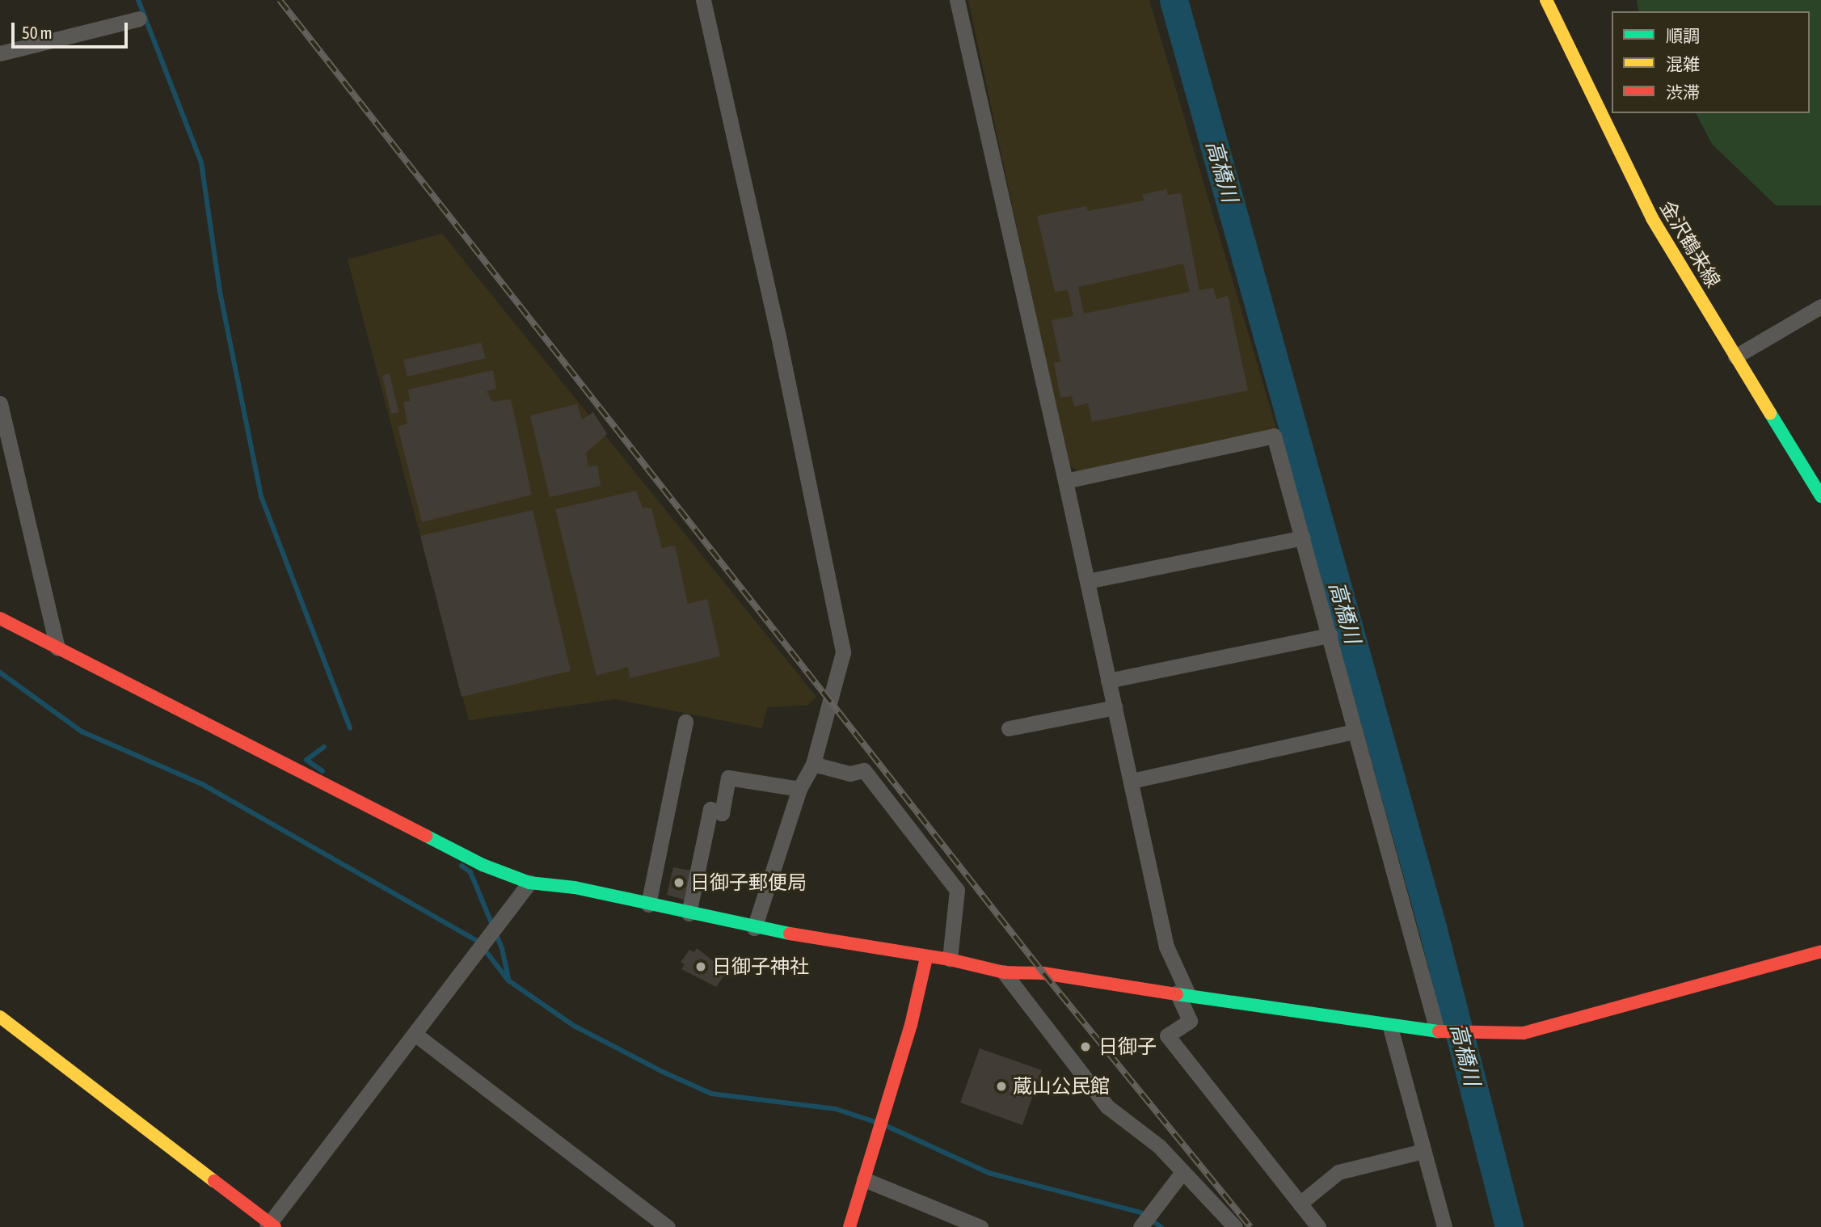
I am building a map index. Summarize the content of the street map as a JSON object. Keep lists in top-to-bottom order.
{
  "streets": {
    "street": ["金沢鶴来線"]
  },
  "water": ["高橋川"],
  "places": [
    "日御子郵便局",
    "日御子神社",
    "日御子",
    "蔵山公民館"
  ],
  "legend": ["順調", "混雑", "渋滞"],
  "scale_bar": "50 m"
}
